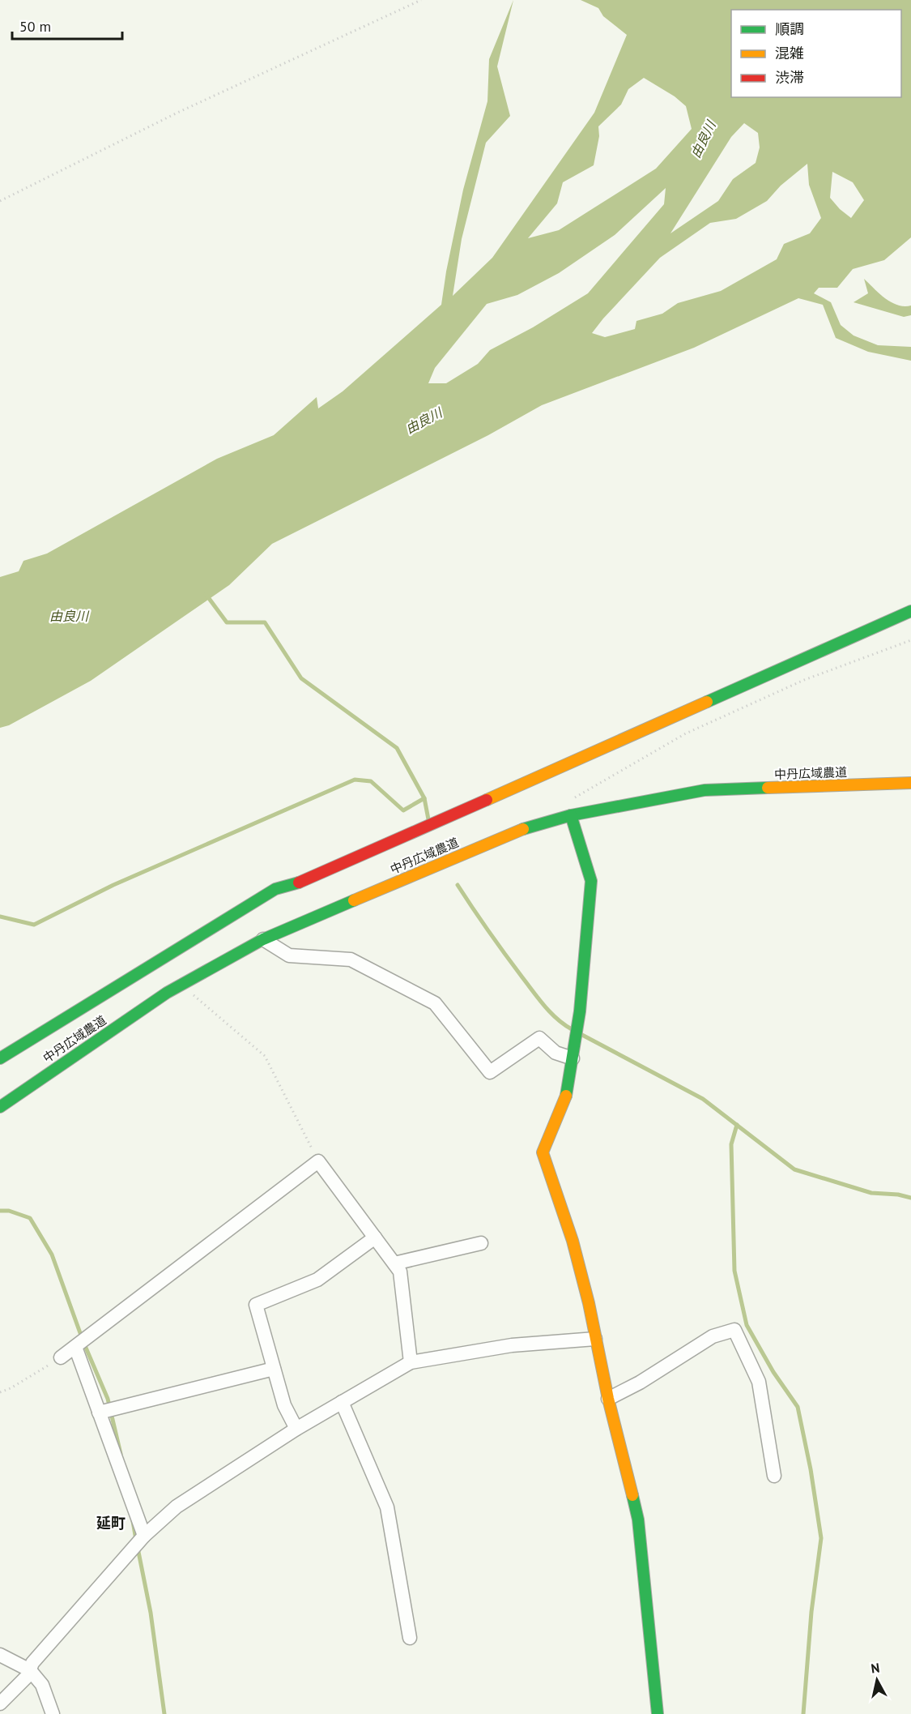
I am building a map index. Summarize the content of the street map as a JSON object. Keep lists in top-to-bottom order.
{
  "streets": {
    "street": ["中丹広域農道"]
  },
  "districts": ["延町"],
  "water": ["由良川"],
  "legend": ["順調", "混雑", "渋滞"],
  "scale_bar": "50 m",
  "north": "top"
}
